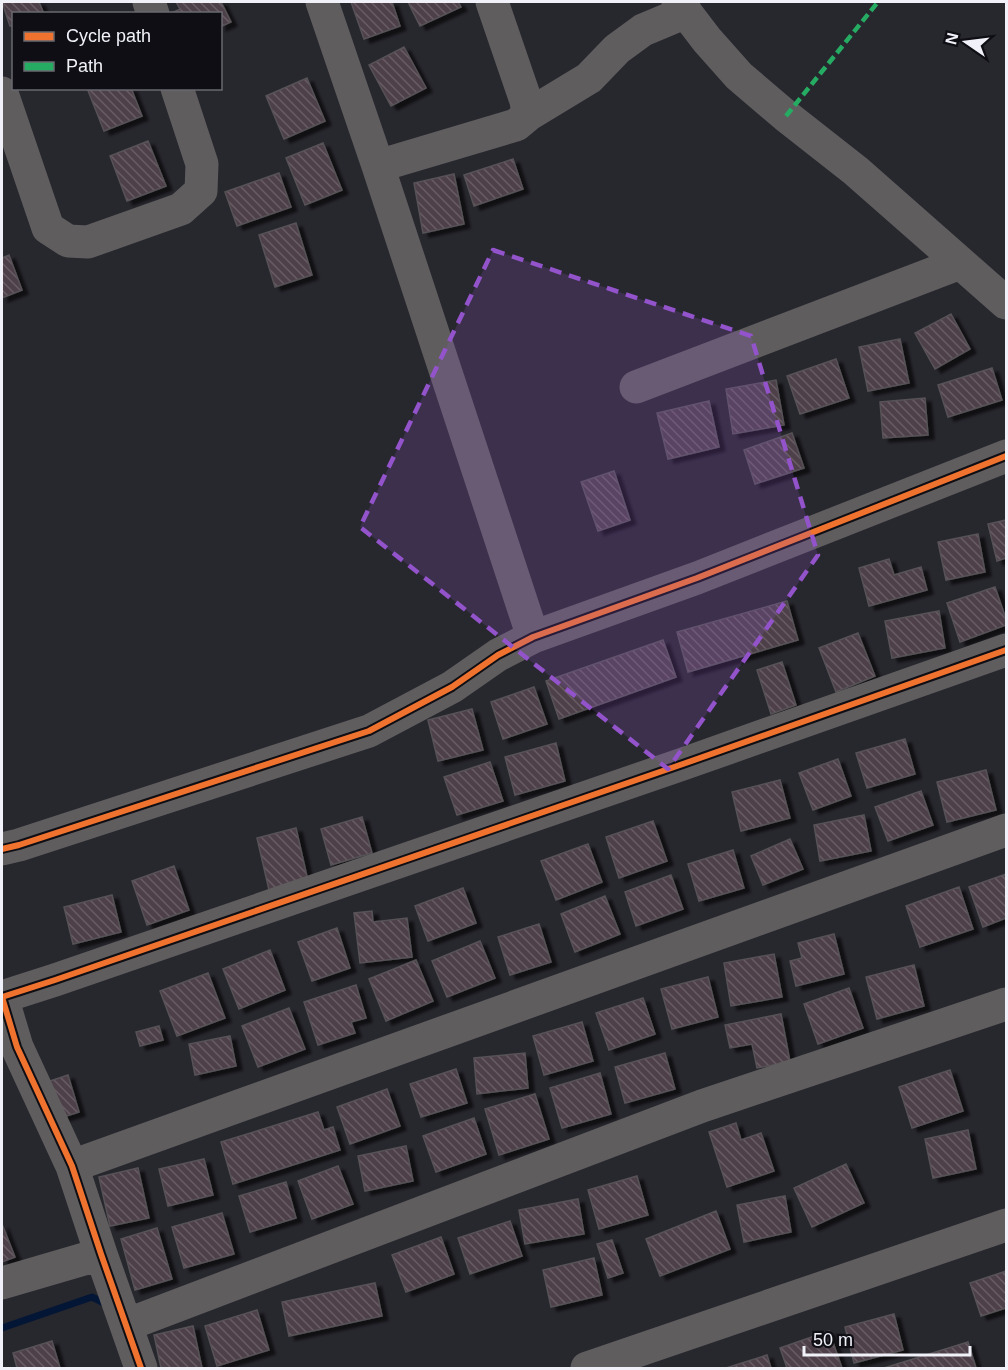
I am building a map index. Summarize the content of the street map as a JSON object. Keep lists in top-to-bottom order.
{
  "legend": ["Cycle path", "Path"],
  "scale_bar": "50 m",
  "north": "left"
}
